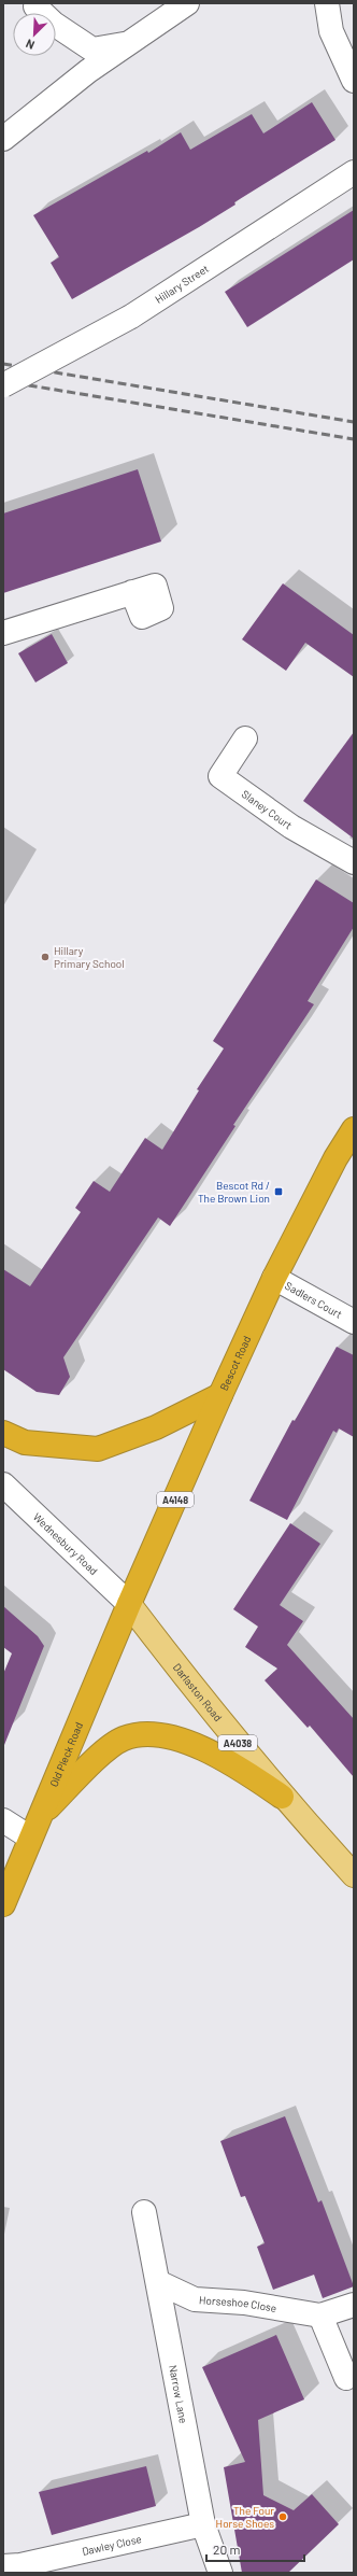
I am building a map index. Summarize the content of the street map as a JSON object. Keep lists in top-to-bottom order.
{
  "streets": {
    "highway": ["Bescot Road", "A4148", "Old Pleck Road"],
    "main road": ["Darlaston Road", "A4038"],
    "street": [
      "Hillary Street",
      "Slaney Court",
      "Sadlers Court",
      "Wednesbury Road",
      "Horseshoe Close",
      "Narrow Lane",
      "Dawley Close"
    ]
  },
  "crossings": [
    ["Sadlers Court", "Bescot Road"],
    ["Bescot Road", "Wednesbury Road"],
    ["Bescot Road", "Darlaston Road"],
    ["Bescot Road", "Old Pleck Road"],
    ["Wednesbury Road", "Darlaston Road"],
    ["Wednesbury Road", "Old Pleck Road"],
    ["Darlaston Road", "Old Pleck Road"],
    ["Horseshoe Close", "Narrow Lane"],
    ["Narrow Lane", "Dawley Close"]
  ],
  "places": {
    "other": ["Hillary Primary School", "The Four Horse Shoes"],
    "transit": ["Bescot Rd / The Brown Lion"]
  },
  "scale_bar": "20 m",
  "north": "bottom left"
}
